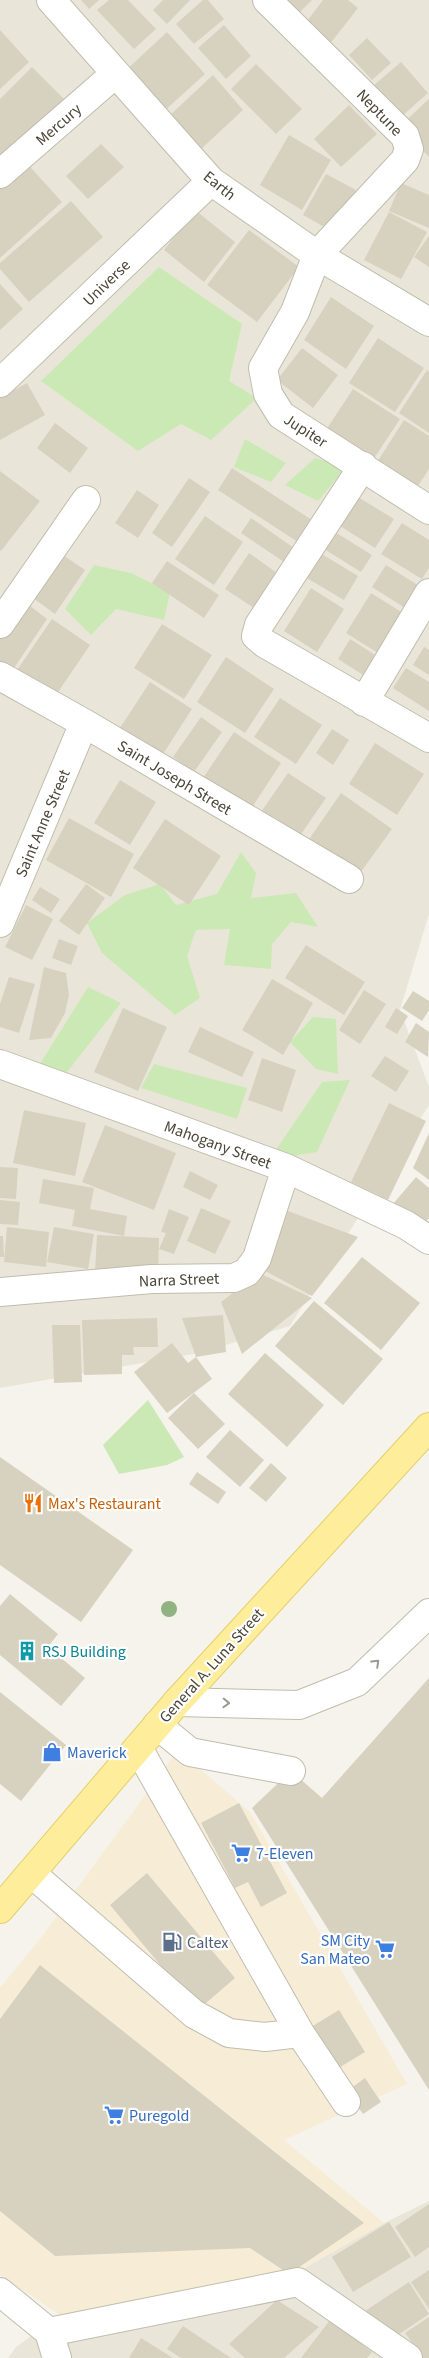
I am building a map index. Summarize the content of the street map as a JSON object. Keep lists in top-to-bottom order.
{
  "streets": {
    "main road": ["General A. Luna Street"],
    "street": [
      "Neptune",
      "Mercury",
      "Earth",
      "Universe",
      "Jupiter",
      "Saint Joseph Street",
      "Saint Anne Street",
      "Mahogany Street",
      "Narra Street"
    ]
  },
  "crossings": [
    ["Neptune", "Earth"],
    ["Neptune", "Jupiter"],
    ["Mercury", "Earth"],
    ["Earth", "Universe"],
    ["Earth", "Jupiter"],
    ["Saint Joseph Street", "Saint Anne Street"],
    ["Mahogany Street", "Narra Street"]
  ],
  "places": {
    "restaurant": ["Max's Restaurant"],
    "building": ["RSJ Building"],
    "shop": ["Maverick"],
    "supermarket": ["7-Eleven", "SM City San Mateo", "Puregold"],
    "fuel station": ["Caltex"]
  }
}
